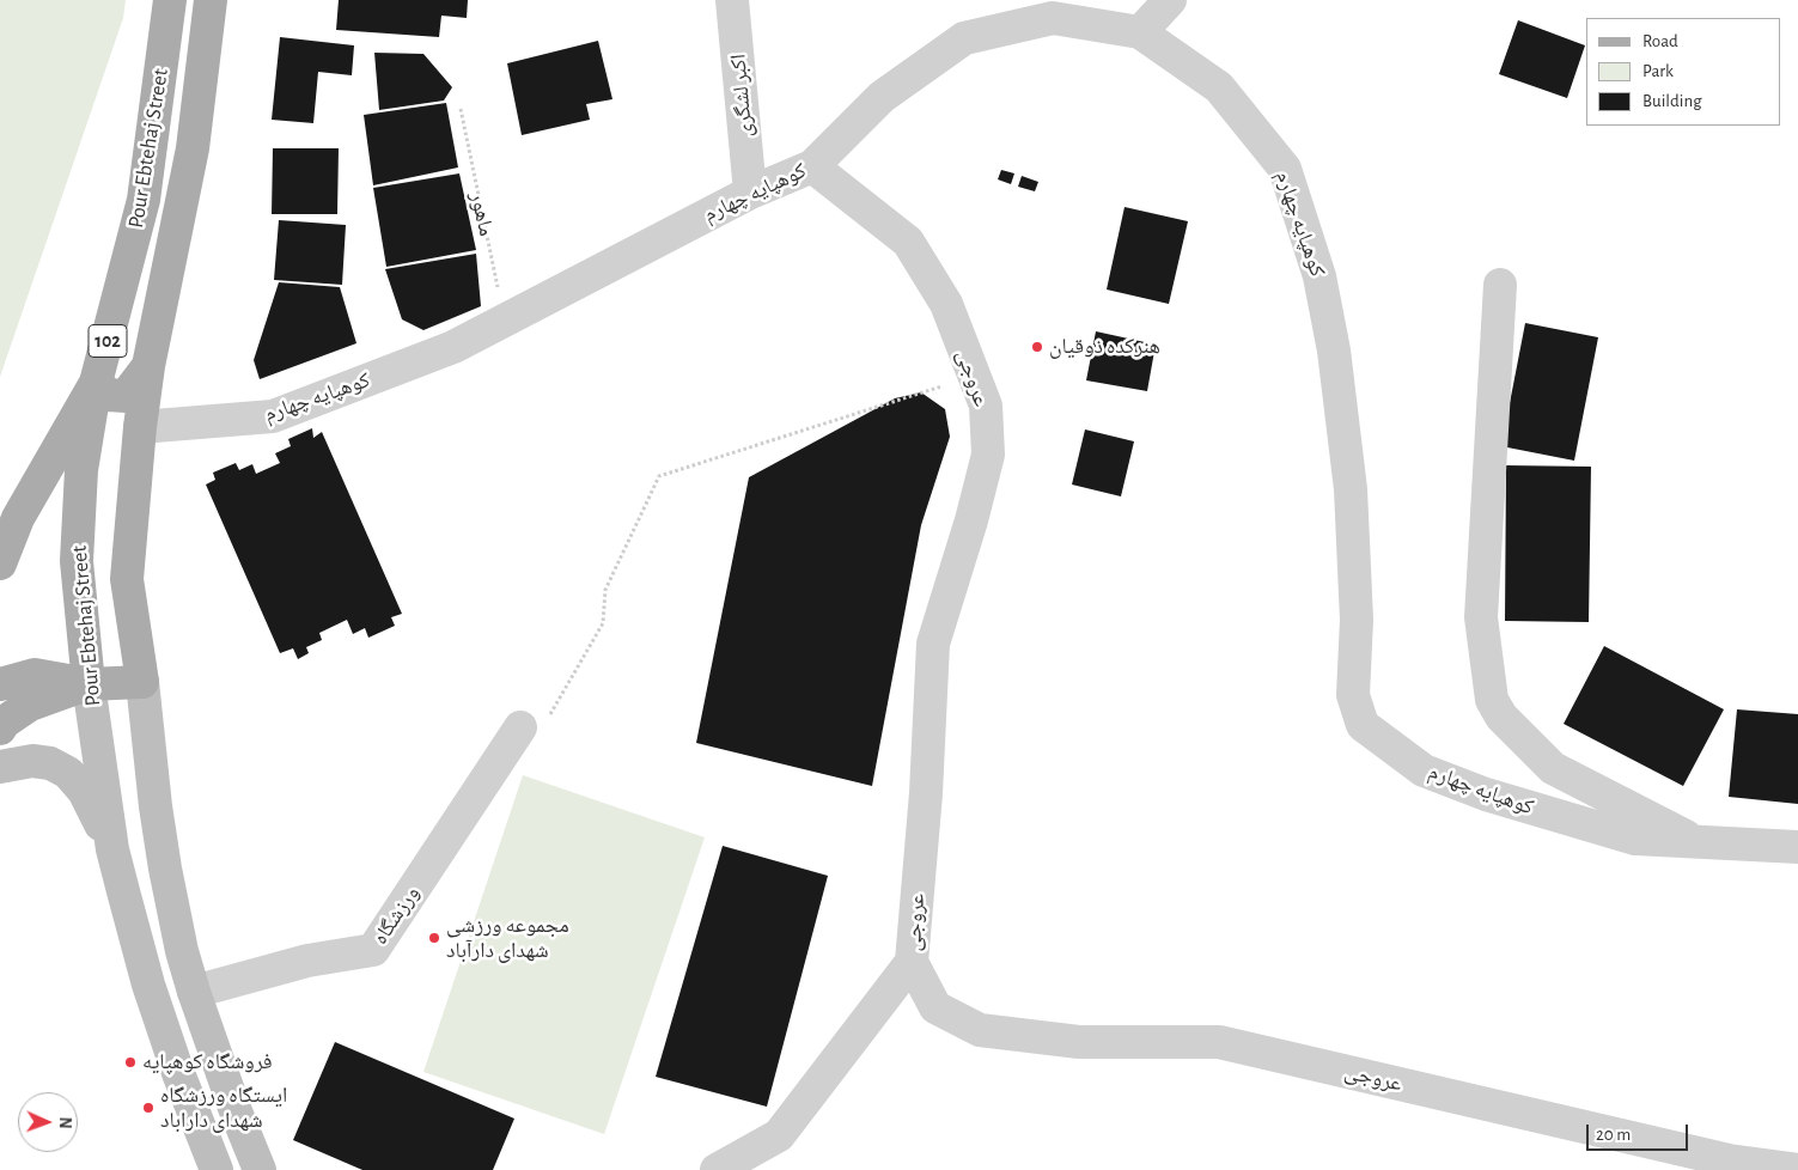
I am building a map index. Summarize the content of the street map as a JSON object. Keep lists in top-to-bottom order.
{
  "streets": {
    "main road": ["Pour Ebtehaj Street", "102"],
    "street": [
      "اکبر لشگری",
      "کوهپایه چهارم",
      "عروجی",
      "ورزشگاه"
    ],
    "path": ["ماهور"]
  },
  "crossings": [
    ["اکبر لشگری", "کوهپایه چهارم"],
    ["Pour Ebtehaj Street", "کوهپایه چهارم"],
    ["Pour Ebtehaj Street", "ورزشگاه"],
    ["کوهپایه چهارم", "ماهور"],
    ["کوهپایه چهارم", "عروجی"]
  ],
  "places": [
    "هنرکده ذوقیان",
    "مجموعه ورزشی شهدای دارآباد",
    "فروشگاه کوهپایه",
    "ایستگاه ورزشگاه شهدای داراباد"
  ],
  "legend": ["Road", "Park", "Building"],
  "scale_bar": "20 m",
  "north": "right"
}
